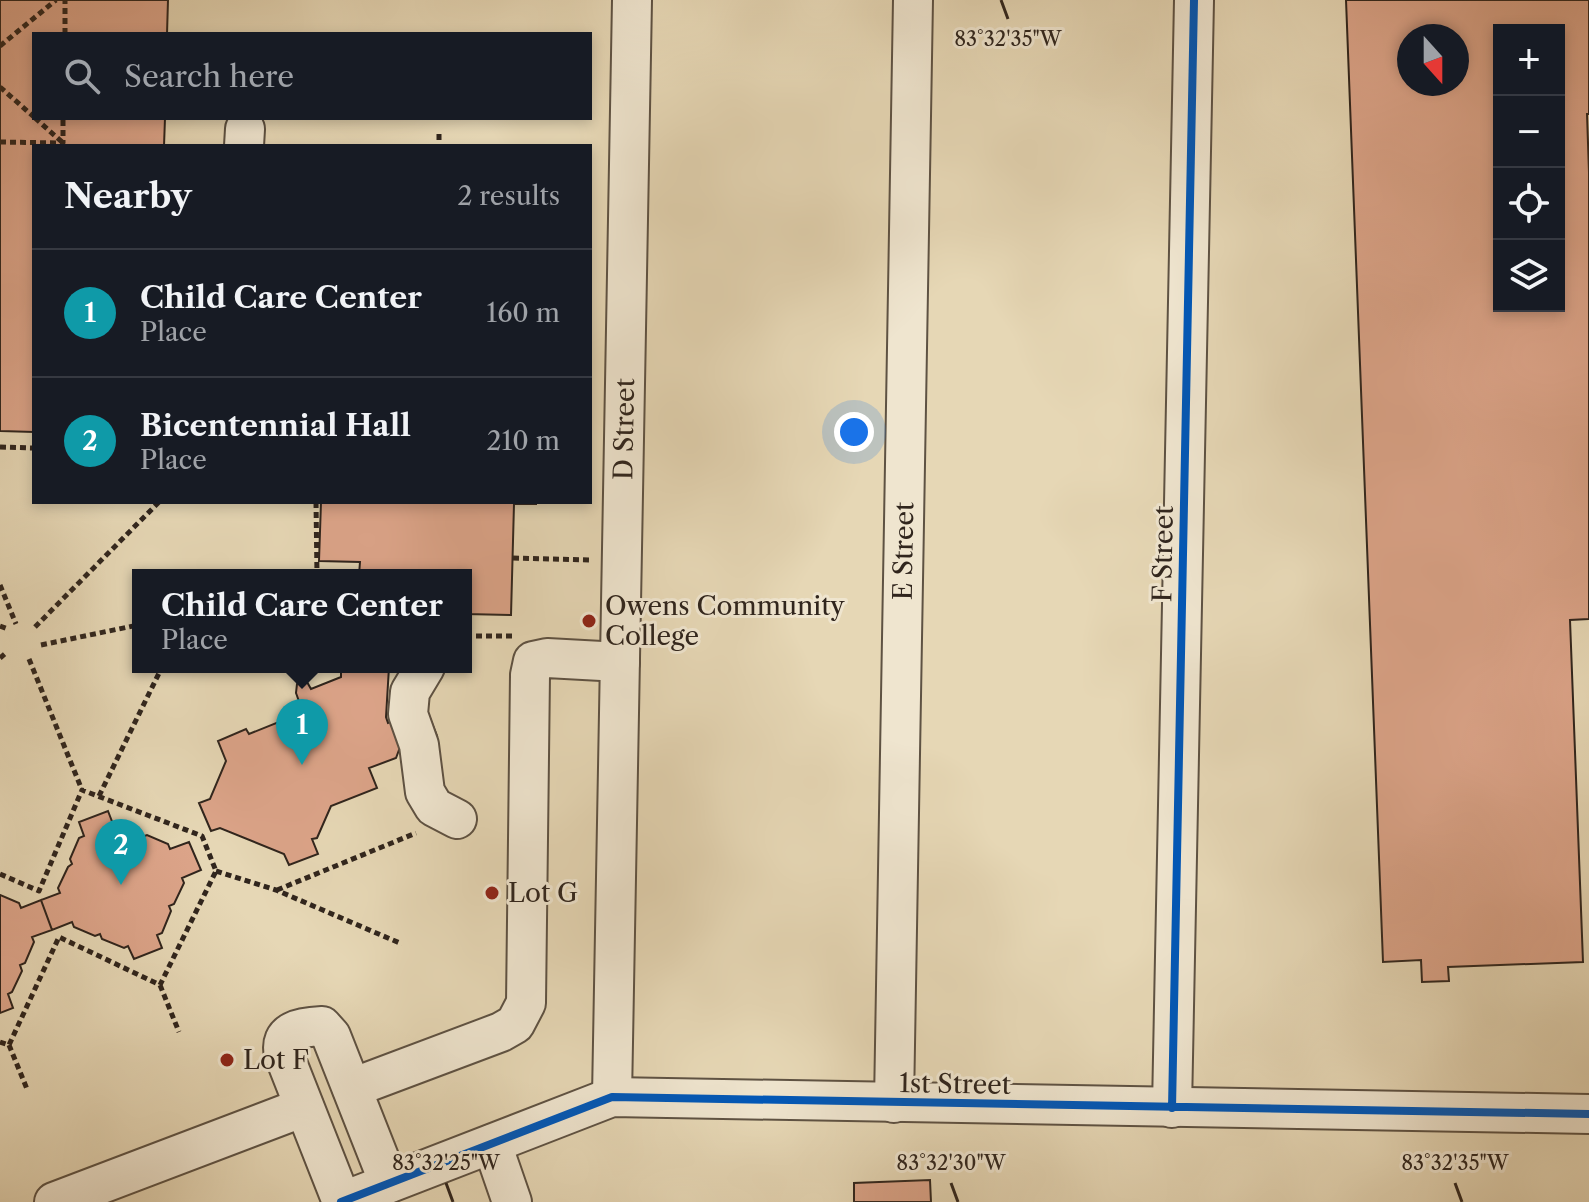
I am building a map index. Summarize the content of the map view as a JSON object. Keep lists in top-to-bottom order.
{
  "streets": {
    "street": [
      "D Street",
      "E Street",
      "F Street",
      "1st Street"
    ]
  },
  "crossings": [
    ["D Street", "1st Street"],
    ["E Street", "1st Street"],
    ["F Street", "1st Street"]
  ],
  "places": ["Owens Community College", "Lot G", "Lot F"],
  "north": "bottom",
  "page": {
    "map_buttons": ["+", "−"],
    "search": "Search here",
    "heading": ["Nearby", "2 results"],
    "list": [
      {
        "mark": "1",
        "name": "Child Care Center",
        "note": "Place",
        "value": "160 m"
      },
      {
        "mark": "2",
        "name": "Bicentennial Hall",
        "note": "Place",
        "value": "210 m"
      }
    ],
    "popup": ["Child Care Center", "Place"],
    "pins": ["1", "2"]
  },
  "coordinates": ["83°32'35\"W", "83°32'25\"W", "83°32'30\"W"]
}
